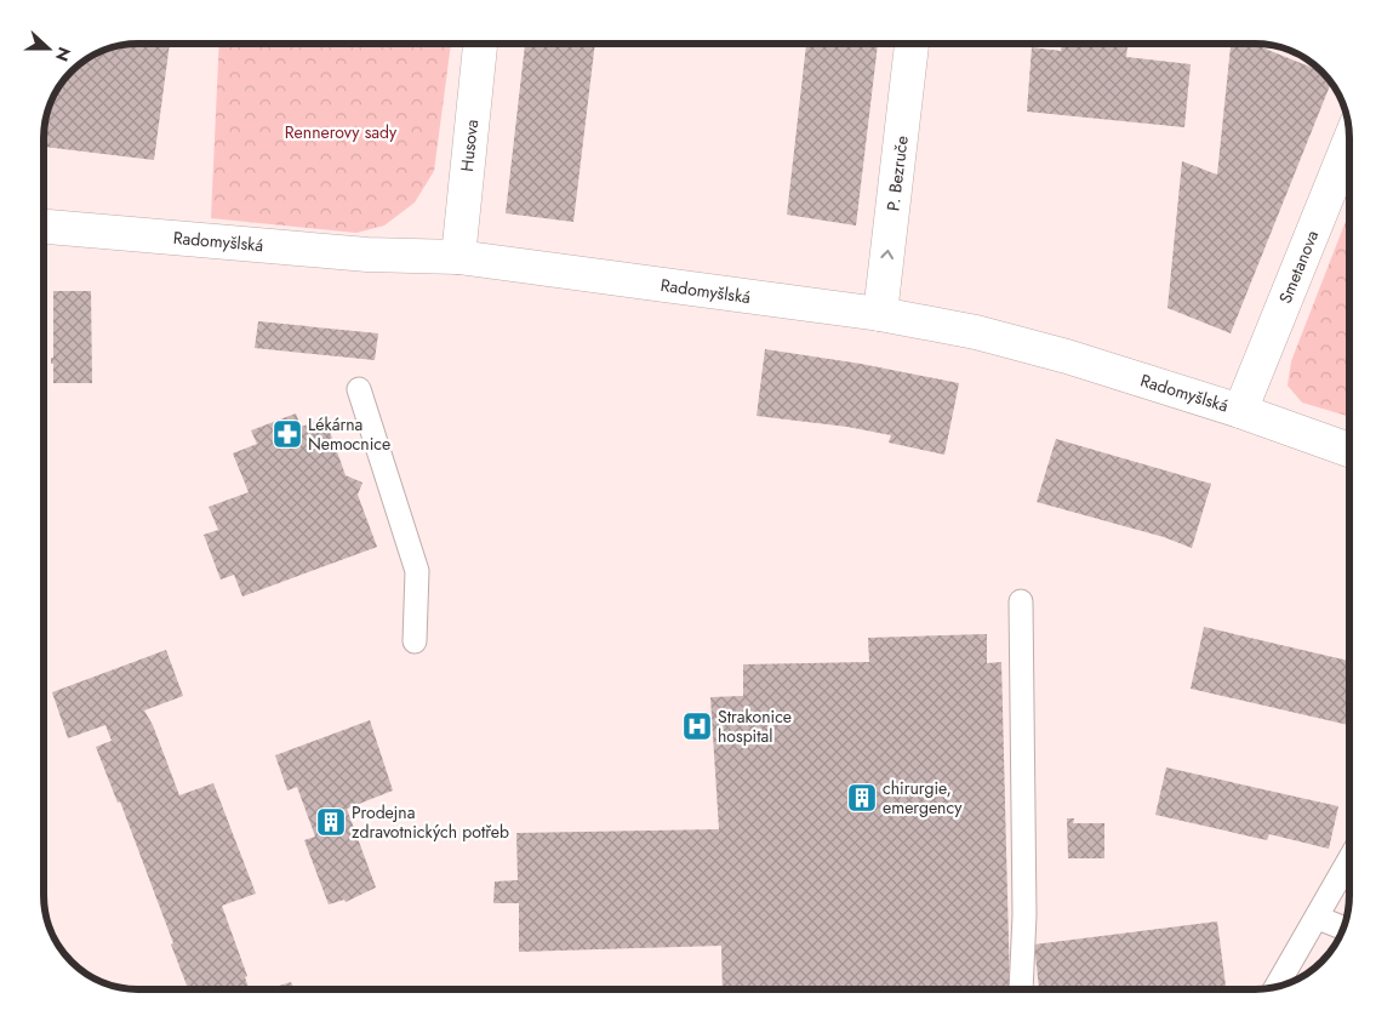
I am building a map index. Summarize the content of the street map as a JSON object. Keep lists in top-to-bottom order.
{
  "streets": {
    "street": [
      "Husova",
      "P. Bezruče",
      "Radomyšlská",
      "Smetanova"
    ]
  },
  "crossings": [
    ["Husova", "Radomyšlská"],
    ["P. Bezruče", "Radomyšlská"],
    ["Radomyšlská", "Smetanova"]
  ],
  "one_way": ["P. Bezruče"],
  "parks": ["Rennerovy sady"],
  "places": {
    "pharmacy": ["Lékárna Nemocnice"],
    "hospital": ["Strakonice hospital"],
    "building": ["chirurgie, emergency", "Prodejna zdravotnických potřeb"]
  },
  "north": "right"
}
